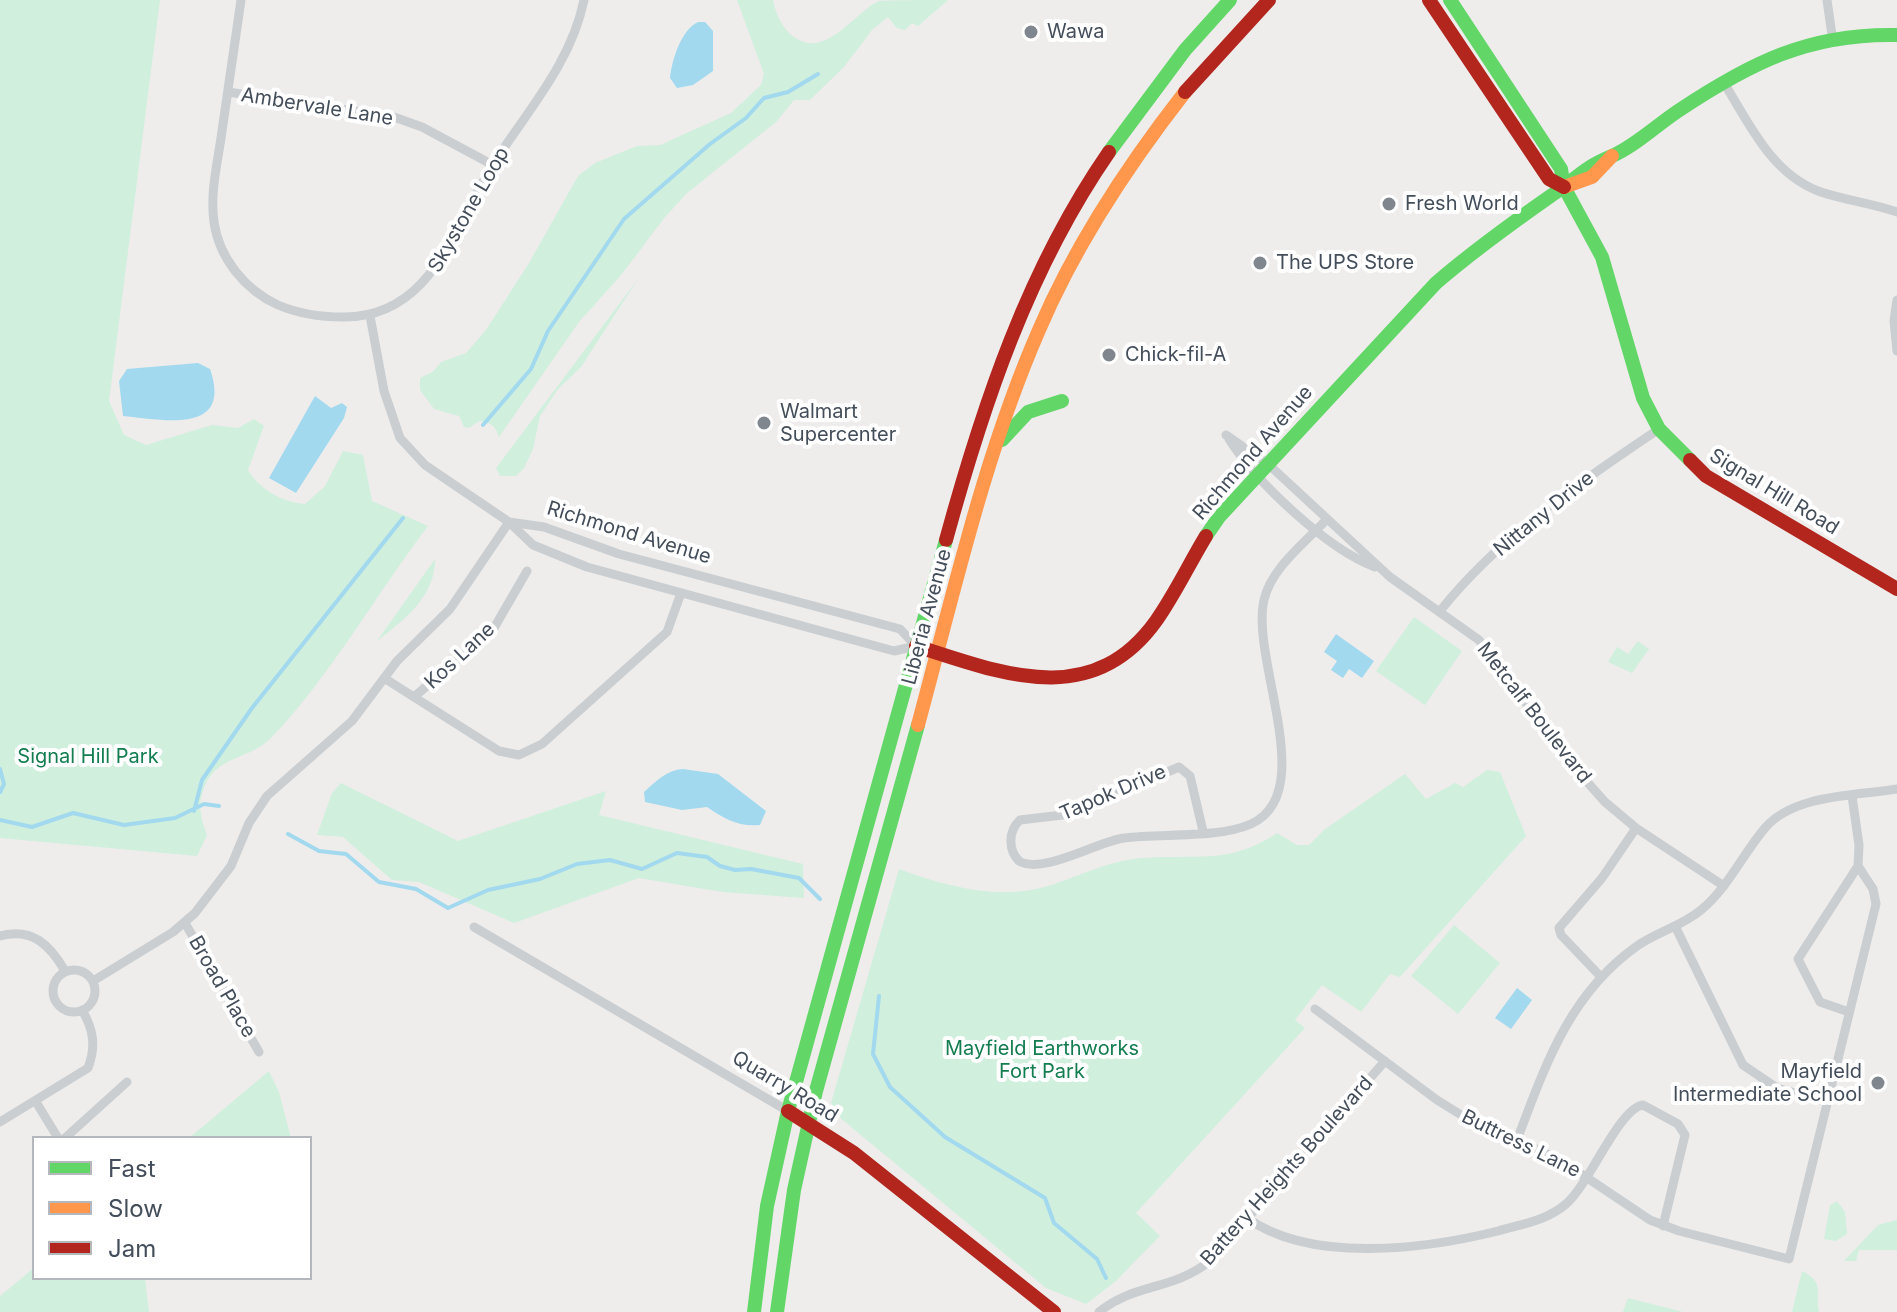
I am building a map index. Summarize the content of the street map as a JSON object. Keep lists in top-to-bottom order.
{
  "streets": {
    "main road": [
      "Richmond Avenue",
      "Signal Hill Road",
      "Liberia Avenue",
      "Quarry Road"
    ],
    "street": [
      "Ambervale Lane",
      "Skystone Loop",
      "Nittany Drive",
      "Kos Lane",
      "Metcalf Boulevard",
      "Tapok Drive",
      "Broad Place",
      "Buttress Lane",
      "Battery Heights Boulevard"
    ]
  },
  "crossings": [
    ["Ambervale Lane", "Skystone Loop"],
    ["Ambervale Lane", "Richmond Avenue"],
    ["Skystone Loop", "Richmond Avenue"],
    ["Richmond Avenue", "Signal Hill Road"],
    ["Richmond Avenue", "Liberia Avenue"],
    ["Richmond Avenue", "Metcalf Boulevard"],
    ["Signal Hill Road", "Nittany Drive"],
    ["Nittany Drive", "Metcalf Boulevard"],
    ["Liberia Avenue", "Quarry Road"],
    ["Metcalf Boulevard", "Tapok Drive"],
    ["Buttress Lane", "Battery Heights Boulevard"]
  ],
  "parks": ["Signal Hill Park", "Mayfield Earthworks Fort Park"],
  "places": [
    "Wawa",
    "Fresh World",
    "The UPS Store",
    "Chick-fil-A",
    "Walmart Supercenter",
    "Mayfield Intermediate School"
  ],
  "legend": ["Fast", "Slow", "Jam"]
}
